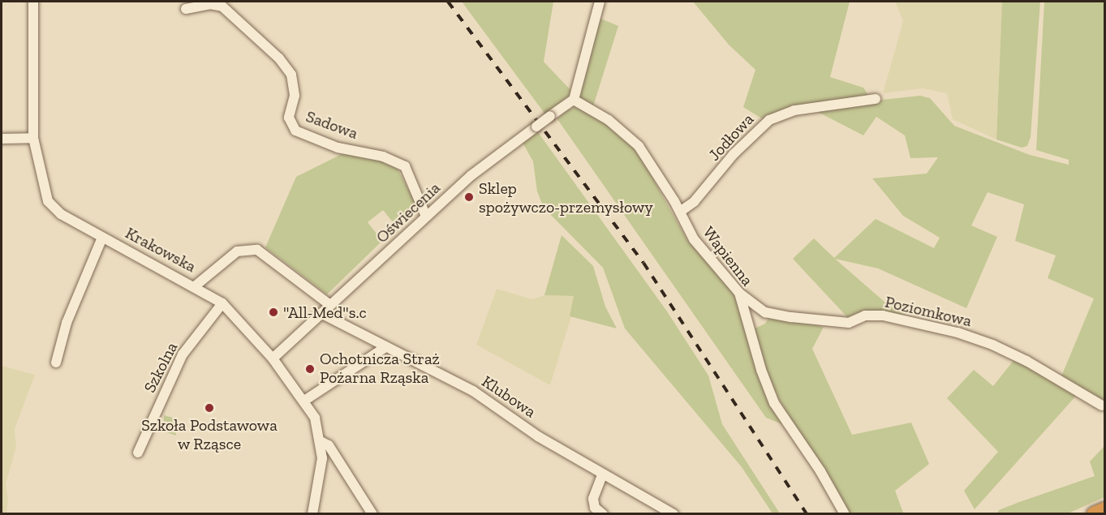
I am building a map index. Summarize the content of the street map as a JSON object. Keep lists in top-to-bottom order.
{
  "streets": {
    "street": [
      "Sadowa",
      "Jodłowa",
      "Oświecenia",
      "Krakowska",
      "Wapienna",
      "Poziomkowa",
      "Szkolna",
      "Klubowa"
    ]
  },
  "crossings": [
    ["Sadowa", "Oświecenia"],
    ["Jodłowa", "Wapienna"],
    ["Oświecenia", "Krakowska"],
    ["Oświecenia", "Wapienna"],
    ["Oświecenia", "Klubowa"],
    ["Krakowska", "Szkolna"],
    ["Wapienna", "Poziomkowa"]
  ],
  "places": [
    "Sklep spożywczo-przemysłowy",
    "\"All-Med\"s.c",
    "Ochotnicza Straż Pożarna Rząska",
    "Szkoła Podstawowa w Rząsce"
  ]
}
